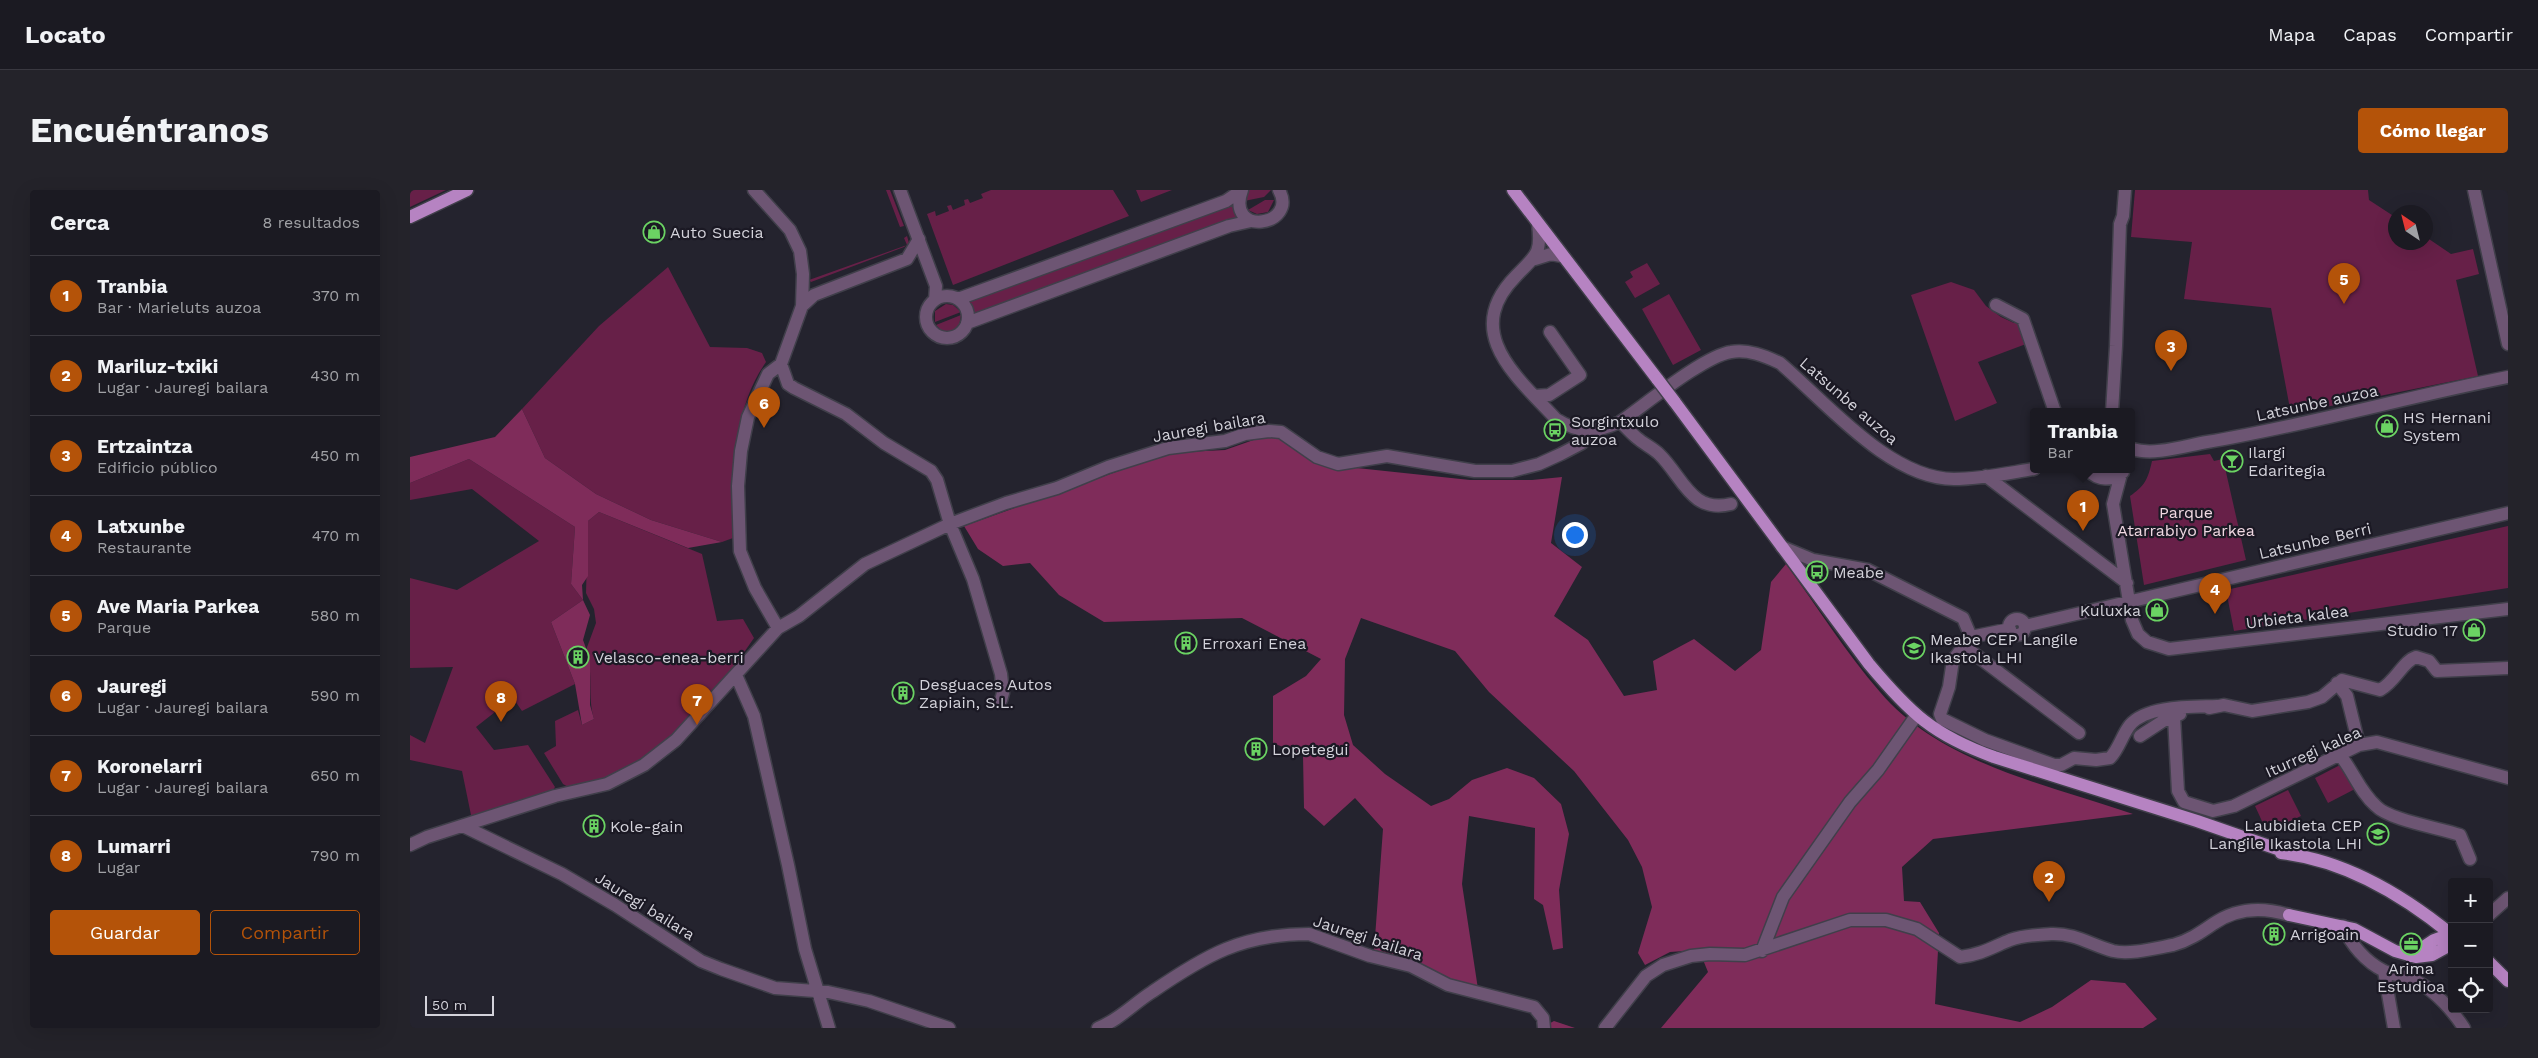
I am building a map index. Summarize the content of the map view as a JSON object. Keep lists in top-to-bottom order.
{
  "streets": {
    "street": [
      "Latsunbe auzoa",
      "Jauregi bailara",
      "Latsunbe Berri",
      "Urbieta kalea",
      "Iturregi kalea"
    ]
  },
  "crossings": [
    ["Latsunbe auzoa", "Jauregi bailara"],
    ["Latsunbe Berri", "Urbieta kalea"]
  ],
  "parks": ["Parque Atarrabiyo Parkea"],
  "places": {
    "shop": [
      "Auto Suecia",
      "HS Hernani System",
      "Kuluxka",
      "Studio 17"
    ],
    "bus stop": ["Sorgintxulo auzoa", "Meabe"],
    "bar": ["Ilargi Edaritegia"],
    "building": [
      "Erroxari Enea",
      "Velasco-enea-berri",
      "Desguaces Autos Zapiain, S.L.",
      "Lopetegui",
      "Kole-gain",
      "Arrigoain"
    ],
    "school or university": ["Meabe CEP Langile Ikastola LHI", "Laubidieta CEP Langile Ikastola LHI"],
    "office": ["Arima Estudioa"]
  },
  "scale_bar": "50 m",
  "north": "top left",
  "page": {
    "header": "Locato",
    "nav": ["Mapa", "Capas", "Compartir"],
    "buttons": [
      "Cómo llegar",
      ["Guardar", "Compartir"]
    ],
    "title": "Encuéntranos",
    "heading": ["Cerca", "8 resultados"],
    "list": [
      {
        "mark": "1",
        "name": "Tranbia",
        "note": "Bar · Marieluts auzoa",
        "value": "370 m"
      },
      {
        "mark": "2",
        "name": "Mariluz-txiki",
        "note": "Lugar · Jauregi bailara",
        "value": "430 m"
      },
      {
        "mark": "3",
        "name": "Ertzaintza",
        "note": "Edificio público",
        "value": "450 m"
      },
      {
        "mark": "4",
        "name": "Latxunbe",
        "note": "Restaurante",
        "value": "470 m"
      },
      {
        "mark": "5",
        "name": "Ave Maria Parkea",
        "note": "Parque",
        "value": "580 m"
      },
      {
        "mark": "6",
        "name": "Jauregi",
        "note": "Lugar · Jauregi bailara",
        "value": "590 m"
      },
      {
        "mark": "7",
        "name": "Koronelarri",
        "note": "Lugar · Jauregi bailara",
        "value": "650 m"
      },
      {
        "mark": "8",
        "name": "Lumarri",
        "note": "Lugar",
        "value": "790 m"
      }
    ],
    "pins": [
      "5",
      "3",
      "6",
      "1",
      "4",
      "8",
      "7",
      "2"
    ],
    "popup": ["Tranbia", "Bar"],
    "map_buttons": ["+", "−"],
    "scale": "50 m"
  }
}
